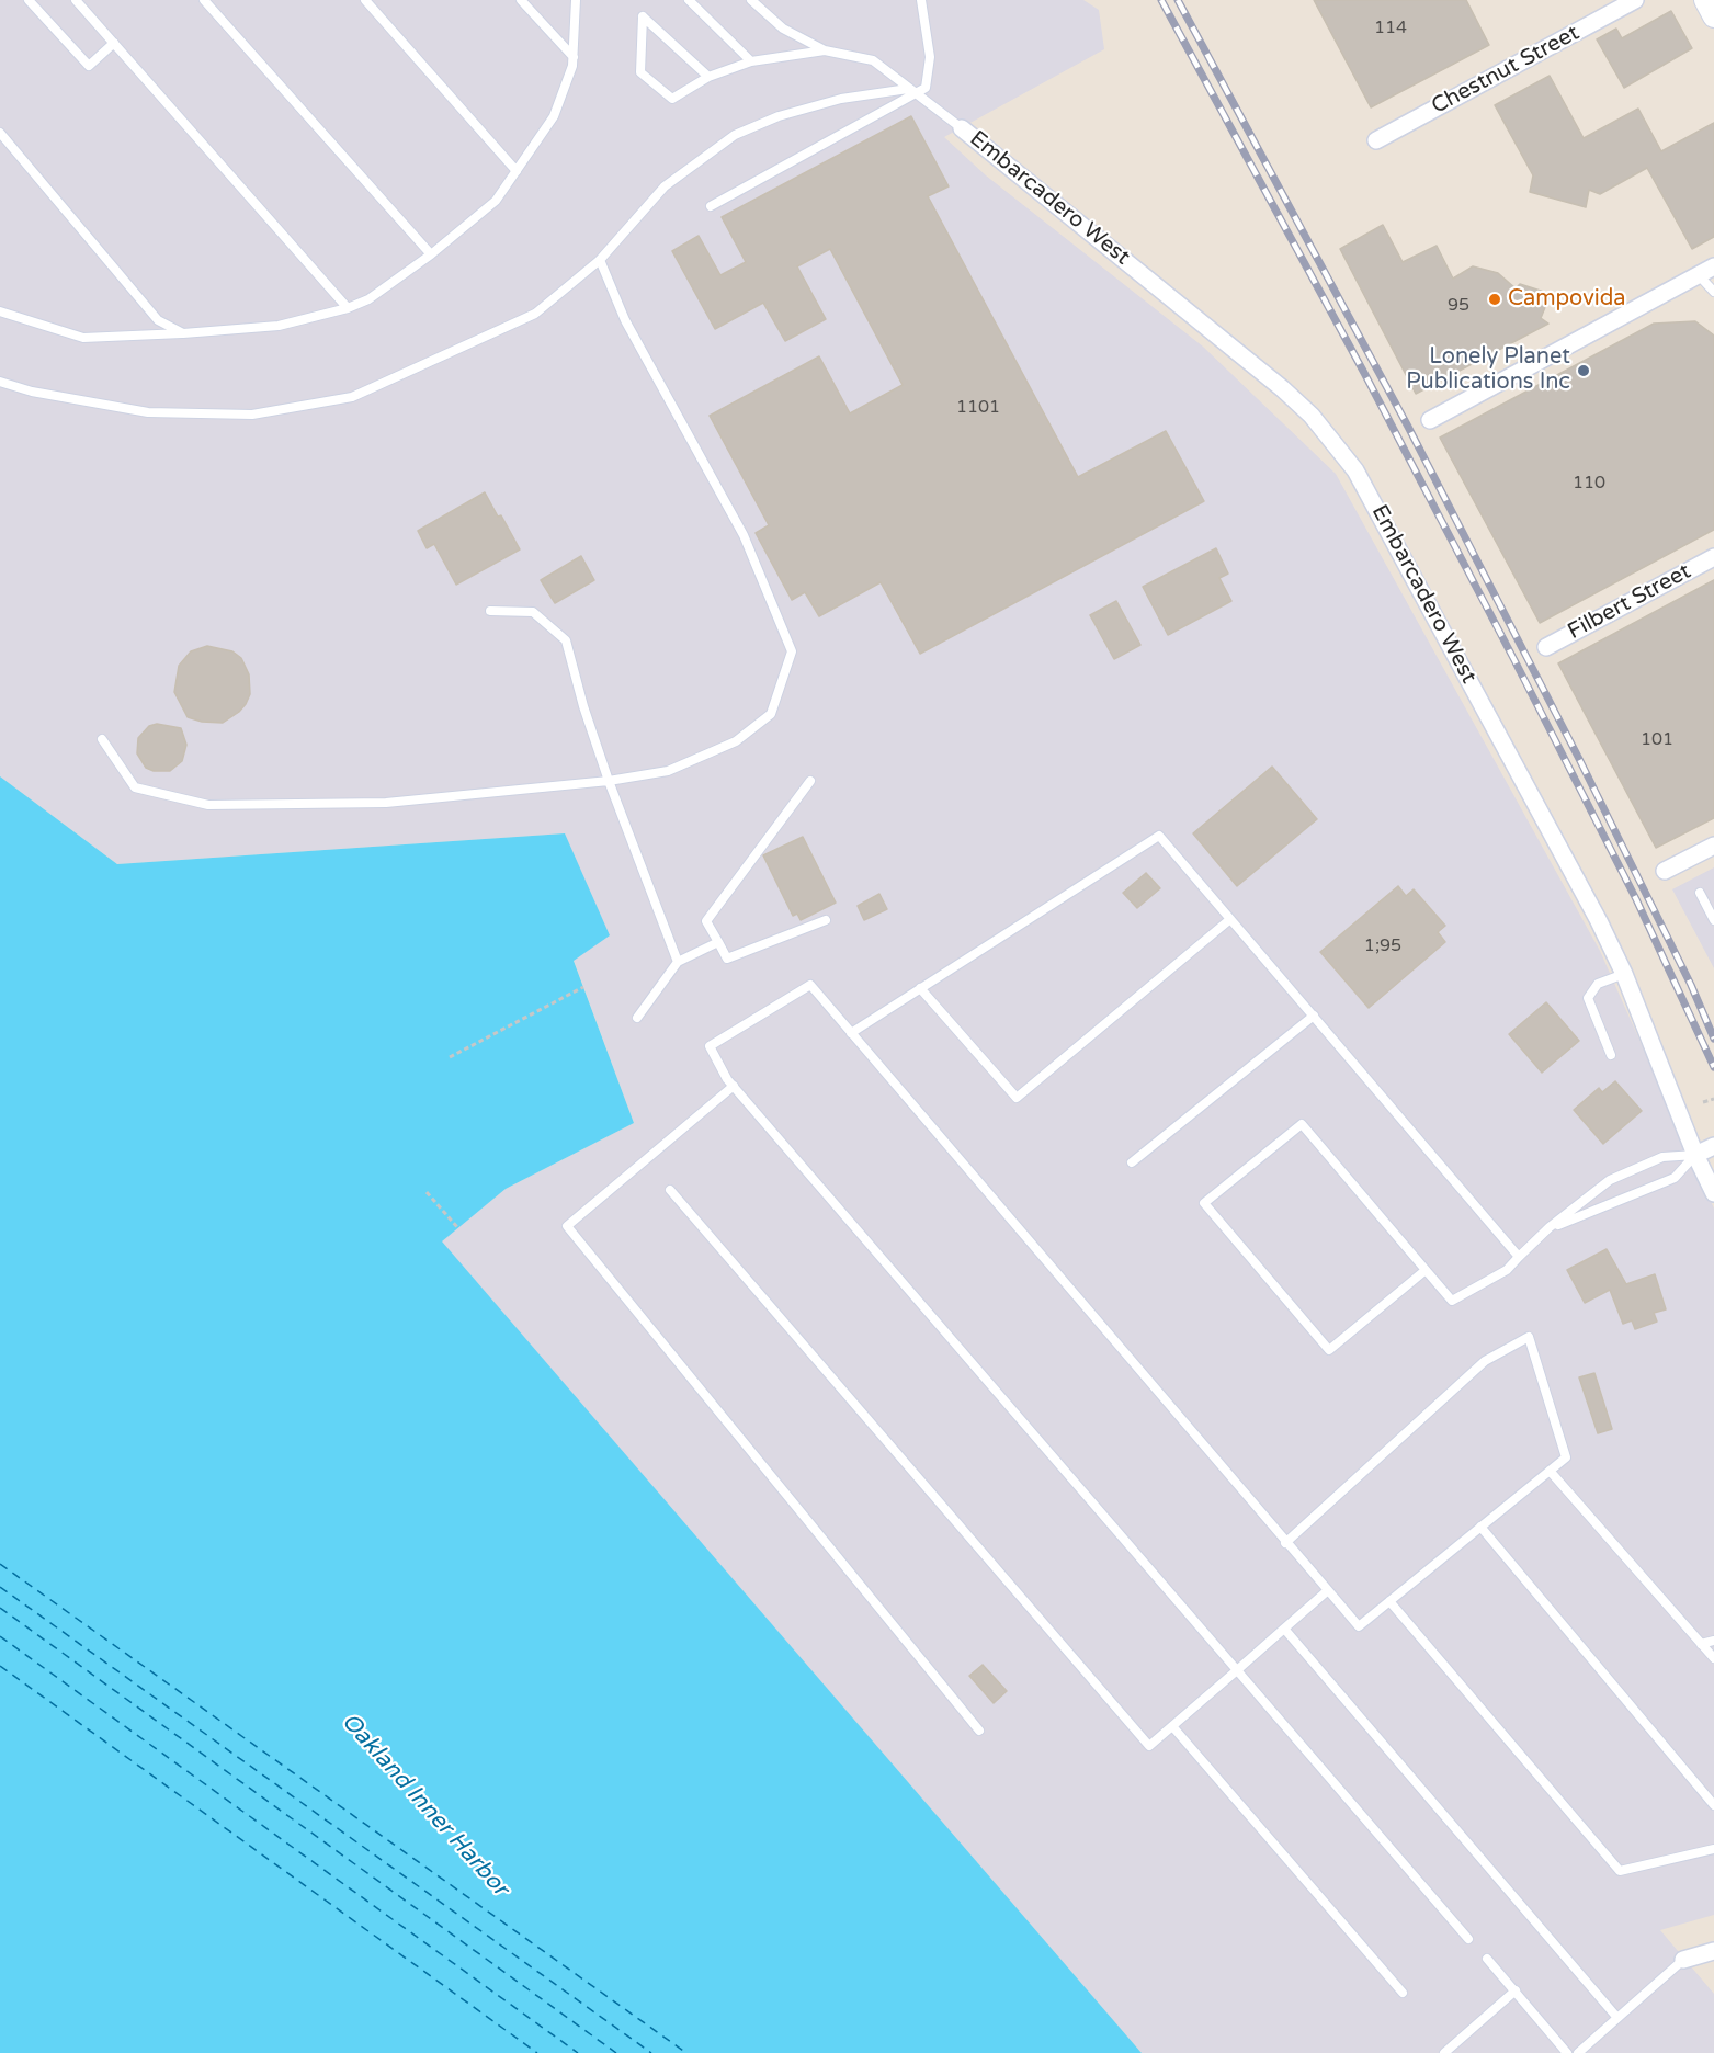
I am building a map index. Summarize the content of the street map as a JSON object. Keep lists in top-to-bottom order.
{
  "streets": {
    "street": ["Chestnut Street", "Embarcadero West", "Filbert Street"]
  },
  "water": ["Oakland Inner Harbor"],
  "places": ["Campovida", "Lonely Planet Publications Inc"],
  "house_numbers": [
    "114",
    "95",
    "1101",
    "110",
    "101",
    "1;95"
  ]
}
